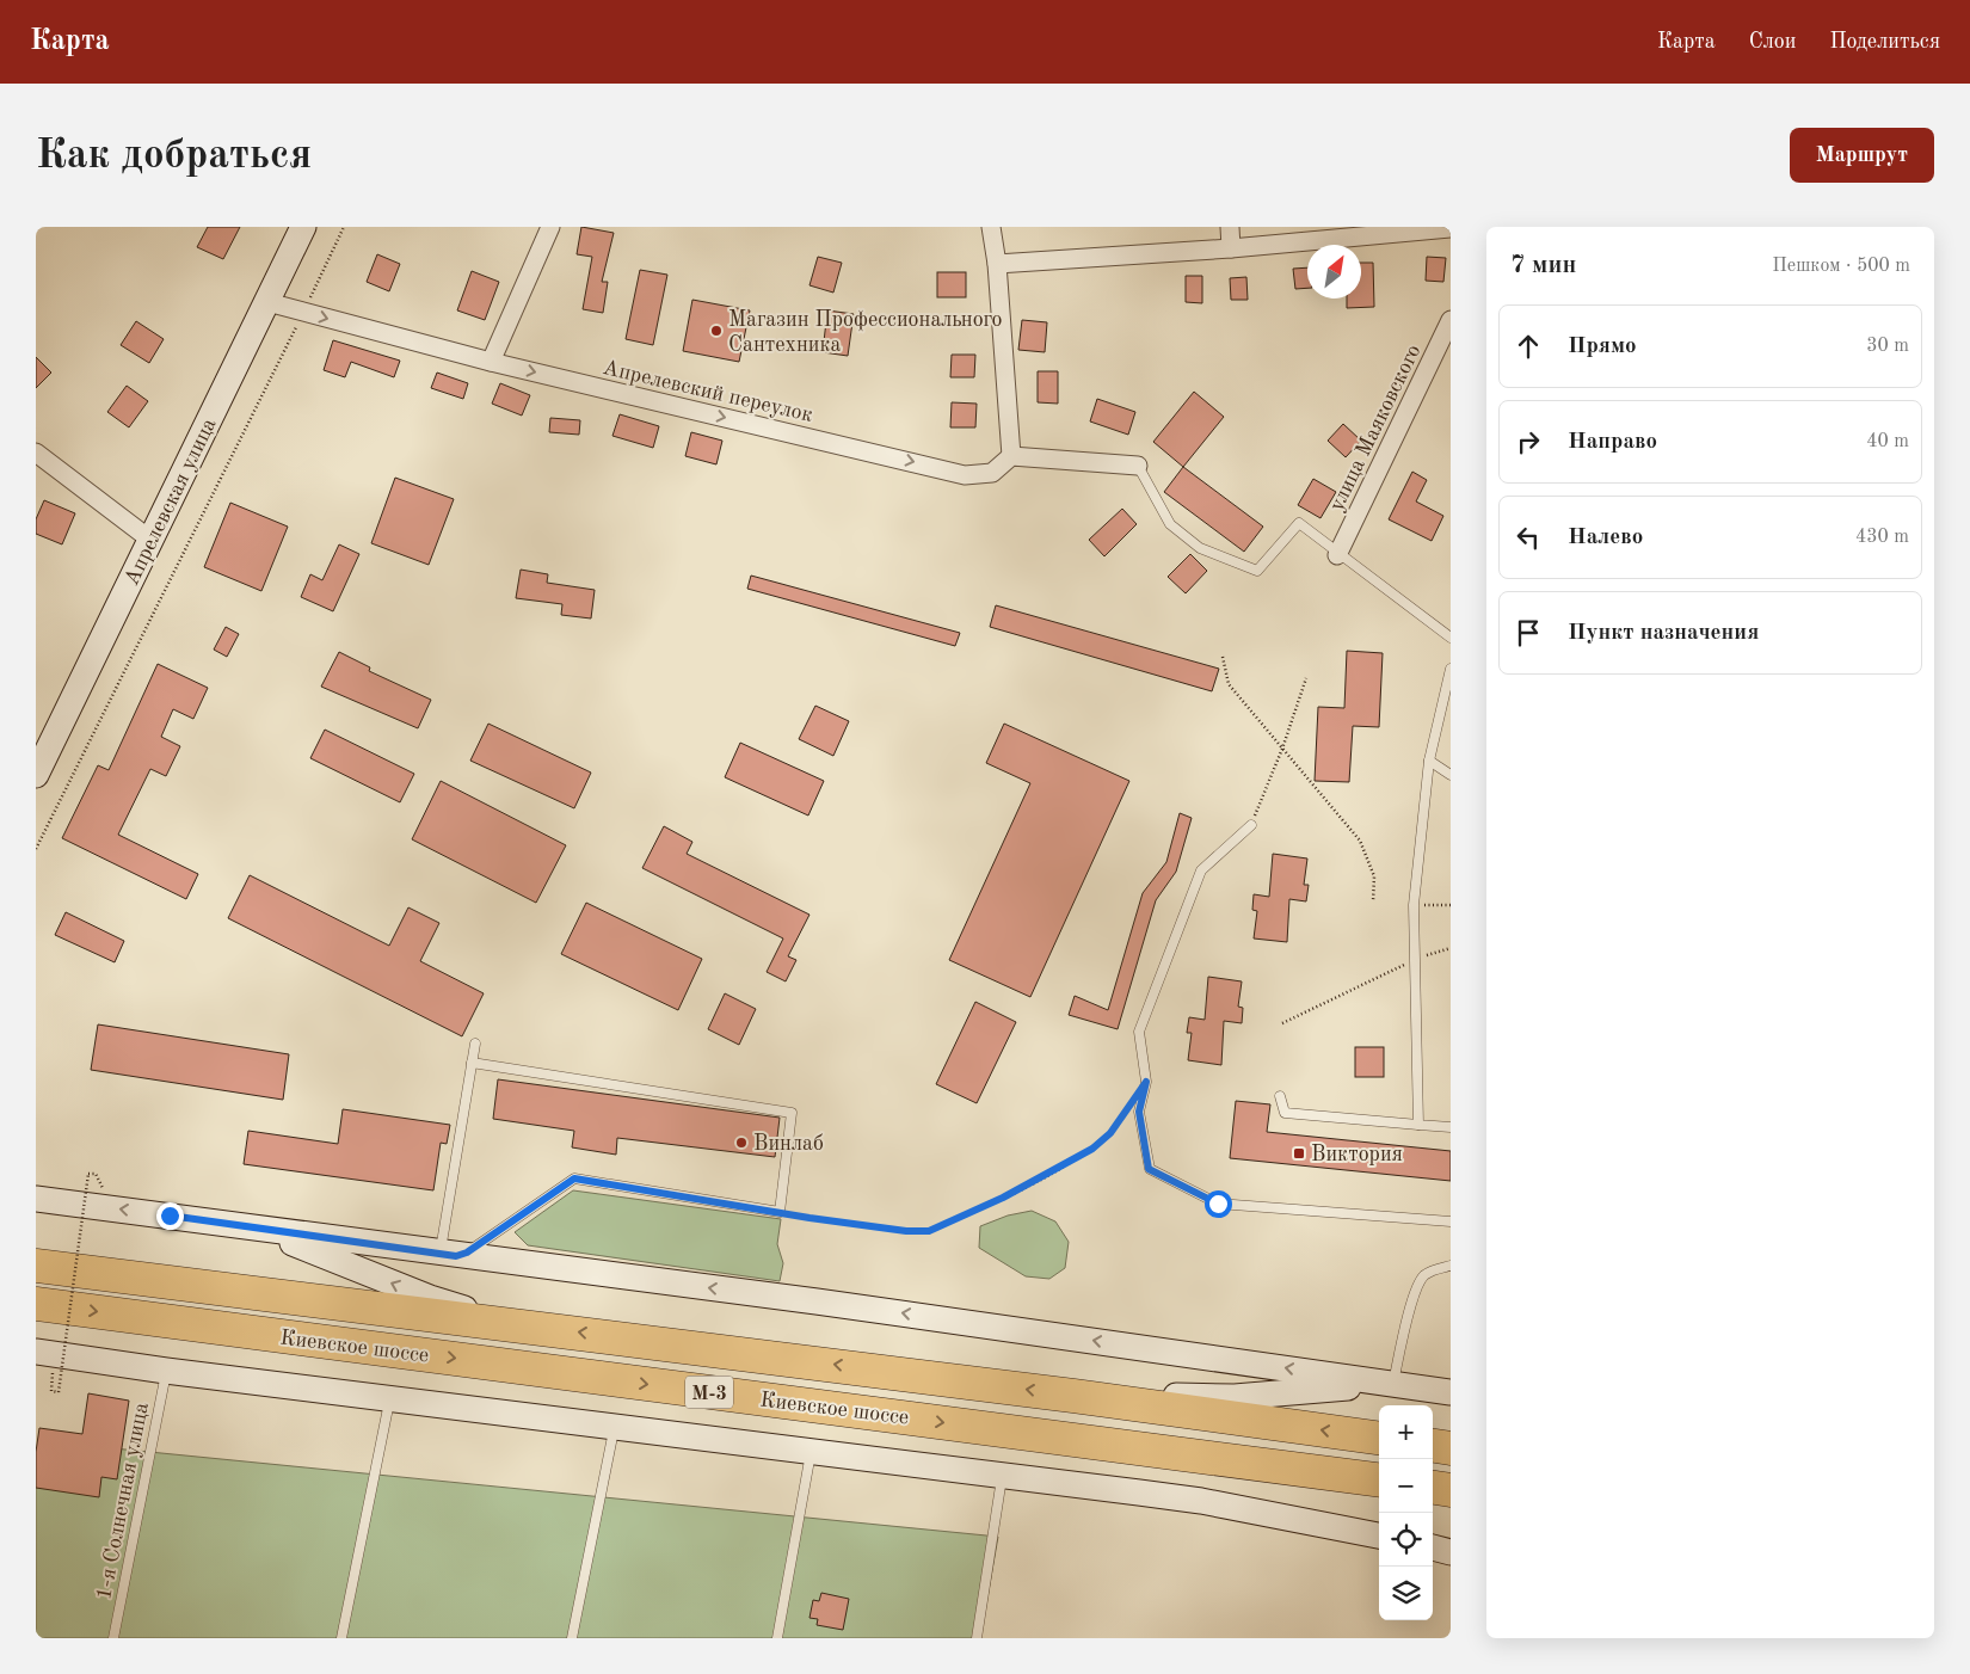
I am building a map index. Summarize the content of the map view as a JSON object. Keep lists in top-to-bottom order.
{
  "streets": {
    "highway": ["Киевское шоссе", "М-3"],
    "main road": ["Апрелевская улица"],
    "street": ["Апрелевский переулок", "улица Маяковского"],
    "lane": ["1-я Солнечная улица"]
  },
  "crossings": [
    ["Апрелевский переулок", "Апрелевская улица"]
  ],
  "one_way": ["Апрелевский переулок"],
  "places": {
    "other": ["Магазин Профессионального Сантехника", "Винлаб"],
    "transit": ["Виктория"]
  },
  "north": "top right",
  "page": {
    "header": "Карта",
    "nav": ["Карта", "Слои", "Поделиться"],
    "buttons": "Маршрут",
    "title": "Как добраться",
    "heading": ["7 мин", "Пешком · 500 m"],
    "list": [
      ["Прямо", "30 m"],
      ["Направо", "40 m"],
      ["Налево", "430 m"],
      "Пункт назначения"
    ],
    "map_buttons": ["+", "−"]
  }
}
